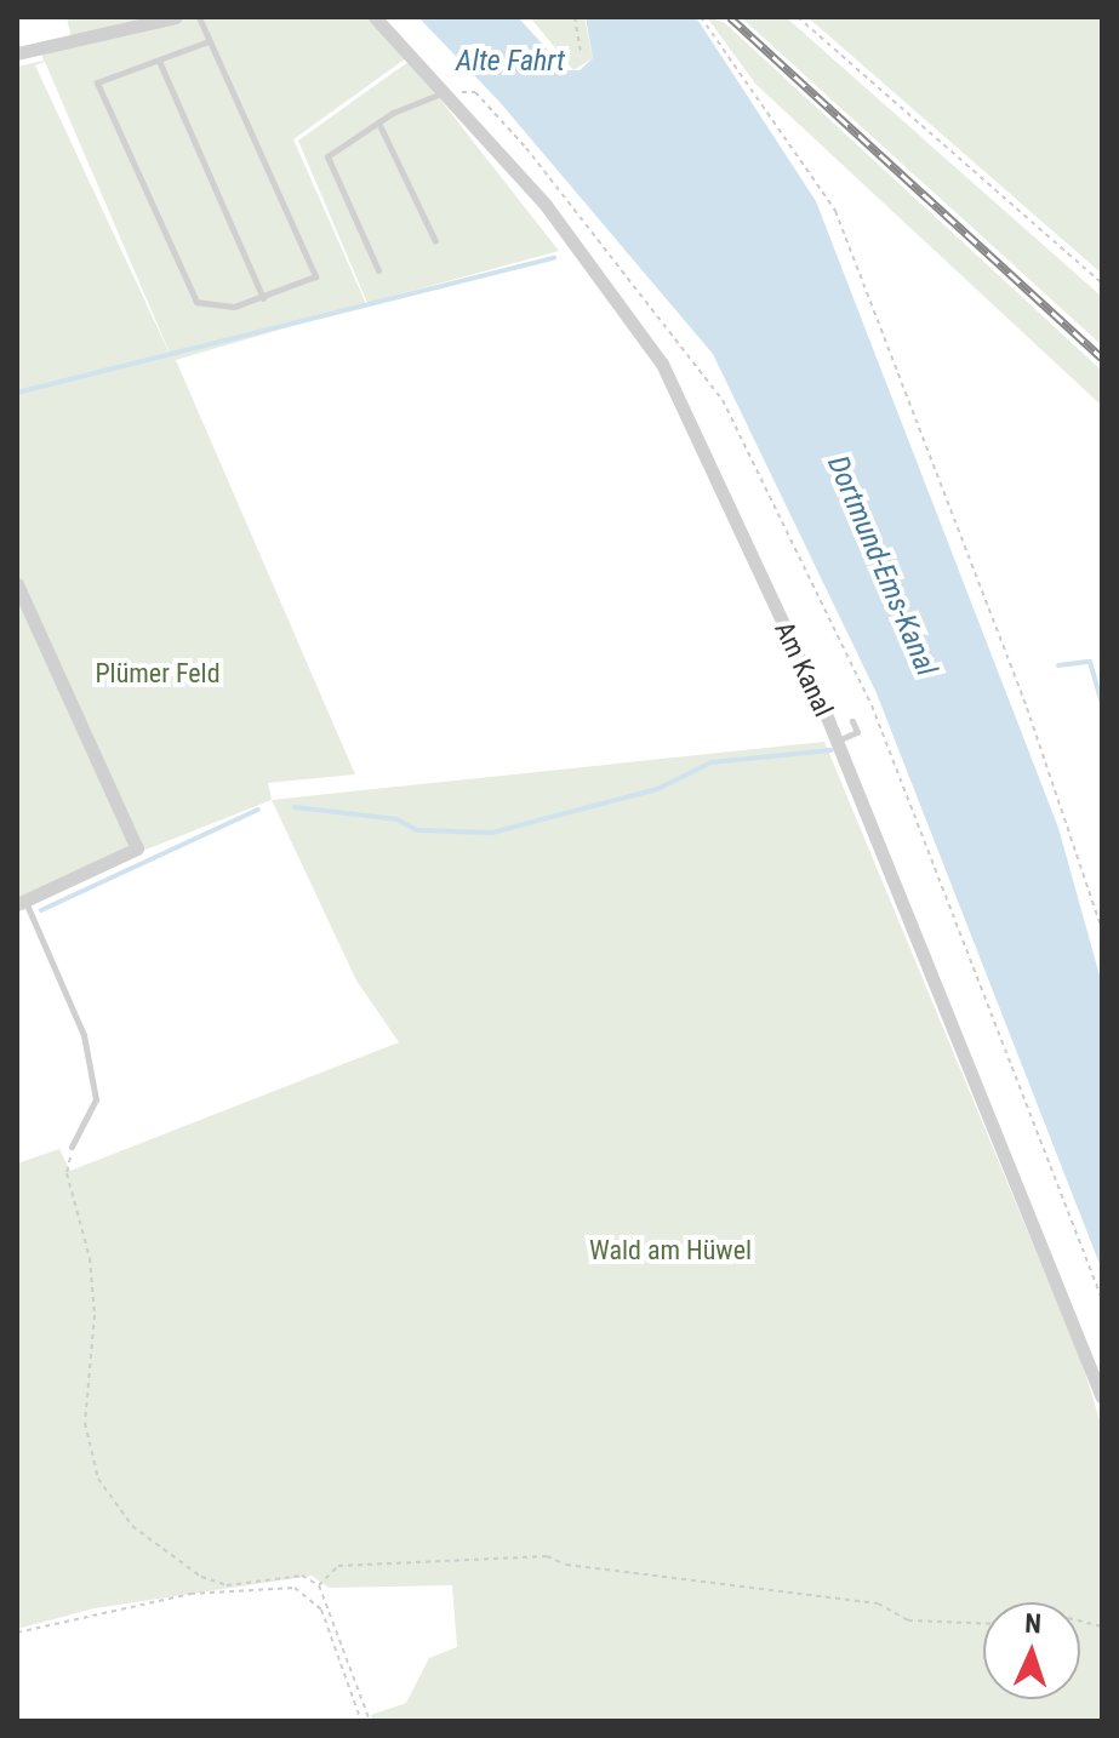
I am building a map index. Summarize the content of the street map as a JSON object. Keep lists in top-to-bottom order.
{
  "streets": {
    "street": ["Am Kanal"]
  },
  "water": ["Alte Fahrt", "Dortmund-Ems-Kanal"],
  "parks": ["Plümer Feld", "Wald am Hüwel"],
  "north": "top"
}
